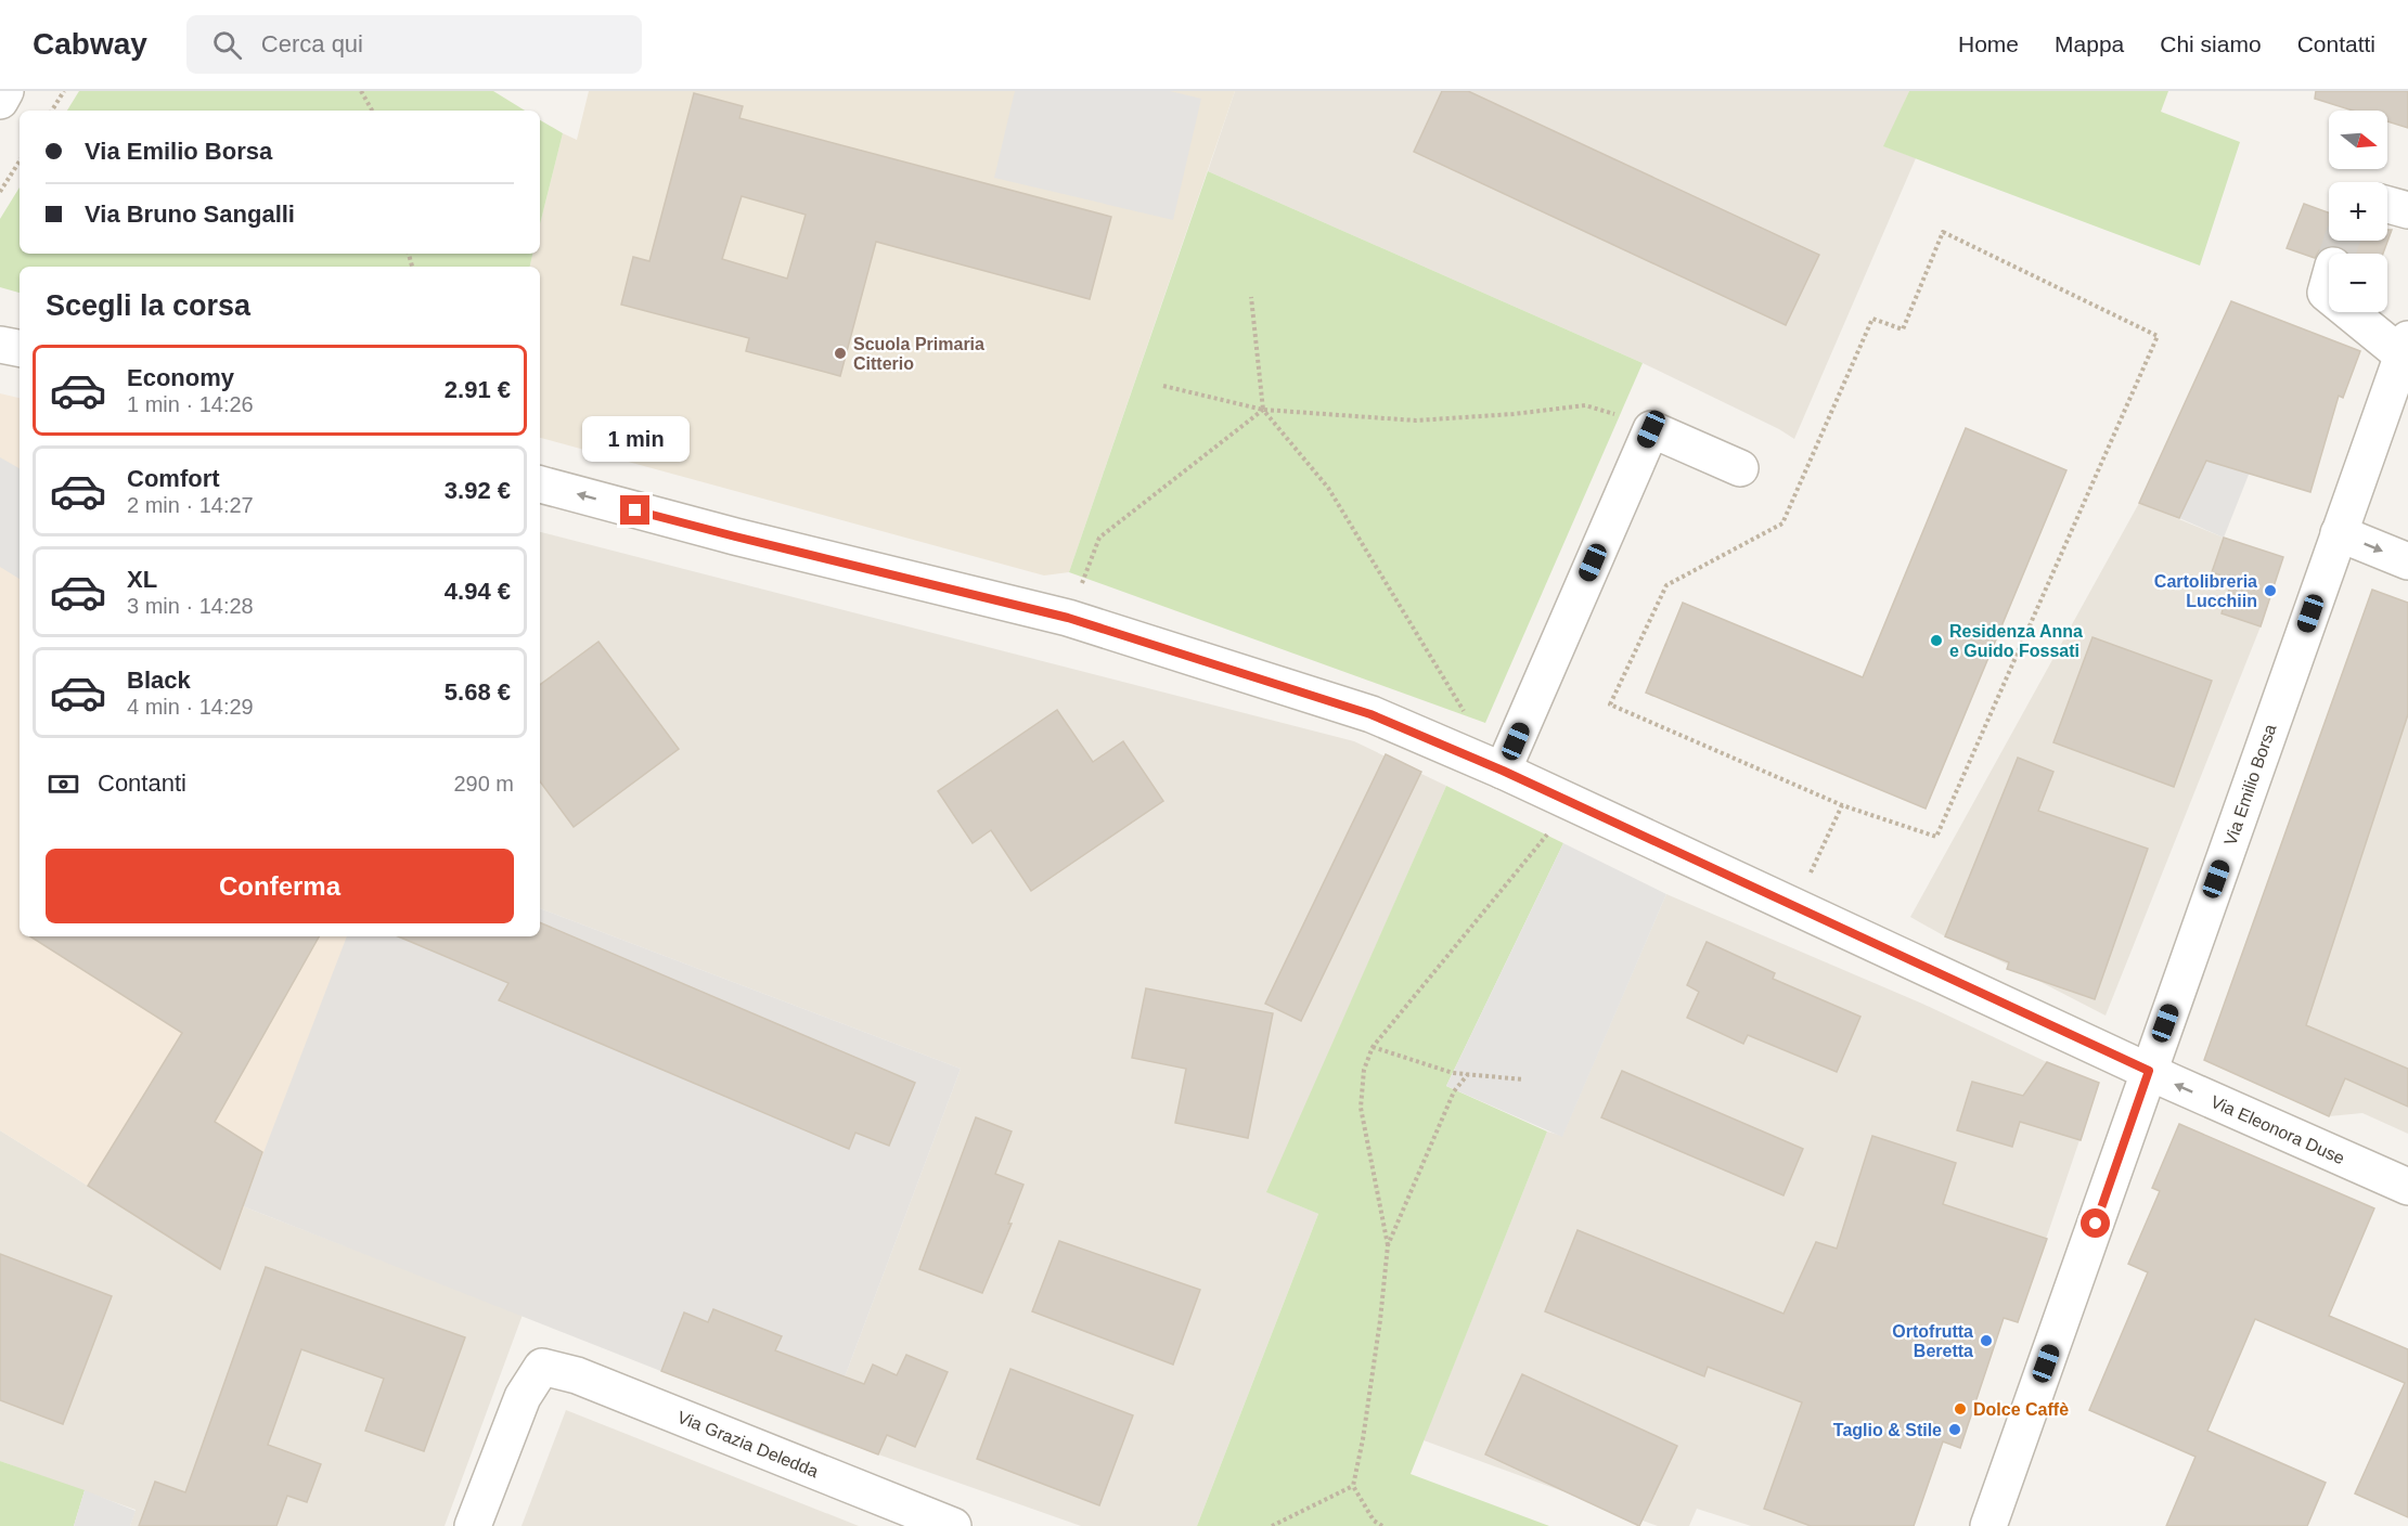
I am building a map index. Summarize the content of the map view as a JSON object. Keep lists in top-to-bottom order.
{
  "streets": {
    "street": ["Via Emilio Borsa", "Via Eleonora Duse", "Via Grazia Deledda"]
  },
  "crossings": [
    ["Via Emilio Borsa", "Via Eleonora Duse"]
  ],
  "one_way": ["Via Eleonora Duse"],
  "places": [
    "Scuola Primaria Citterio",
    "Cartolibreria Lucchiin",
    "Residenza Anna e Guido Fossati",
    "Ortofrutta Beretta",
    "Dolce Caffè",
    "Taglio & Stile"
  ],
  "north": "right",
  "page": {
    "header": "Cabway",
    "search": "Cerca qui",
    "nav": [
      "Home",
      "Mappa",
      "Chi siamo",
      "Contatti"
    ],
    "map_buttons": ["+", "−"],
    "banner": ["Via Emilio Borsa", "Via Bruno Sangalli"],
    "heading": "Scegli la corsa",
    "list": [
      {
        "name": "Economy",
        "note": "1 min · 14:26",
        "value": "2.91 €"
      },
      {
        "name": "Comfort",
        "note": "2 min · 14:27",
        "value": "3.92 €"
      },
      {
        "name": "XL",
        "note": "3 min · 14:28",
        "value": "4.94 €"
      },
      {
        "name": "Black",
        "note": "4 min · 14:29",
        "value": "5.68 €"
      }
    ],
    "bubble": "1 min",
    "pay": ["Contanti", "290 m"],
    "buttons": "Conferma"
  }
}
